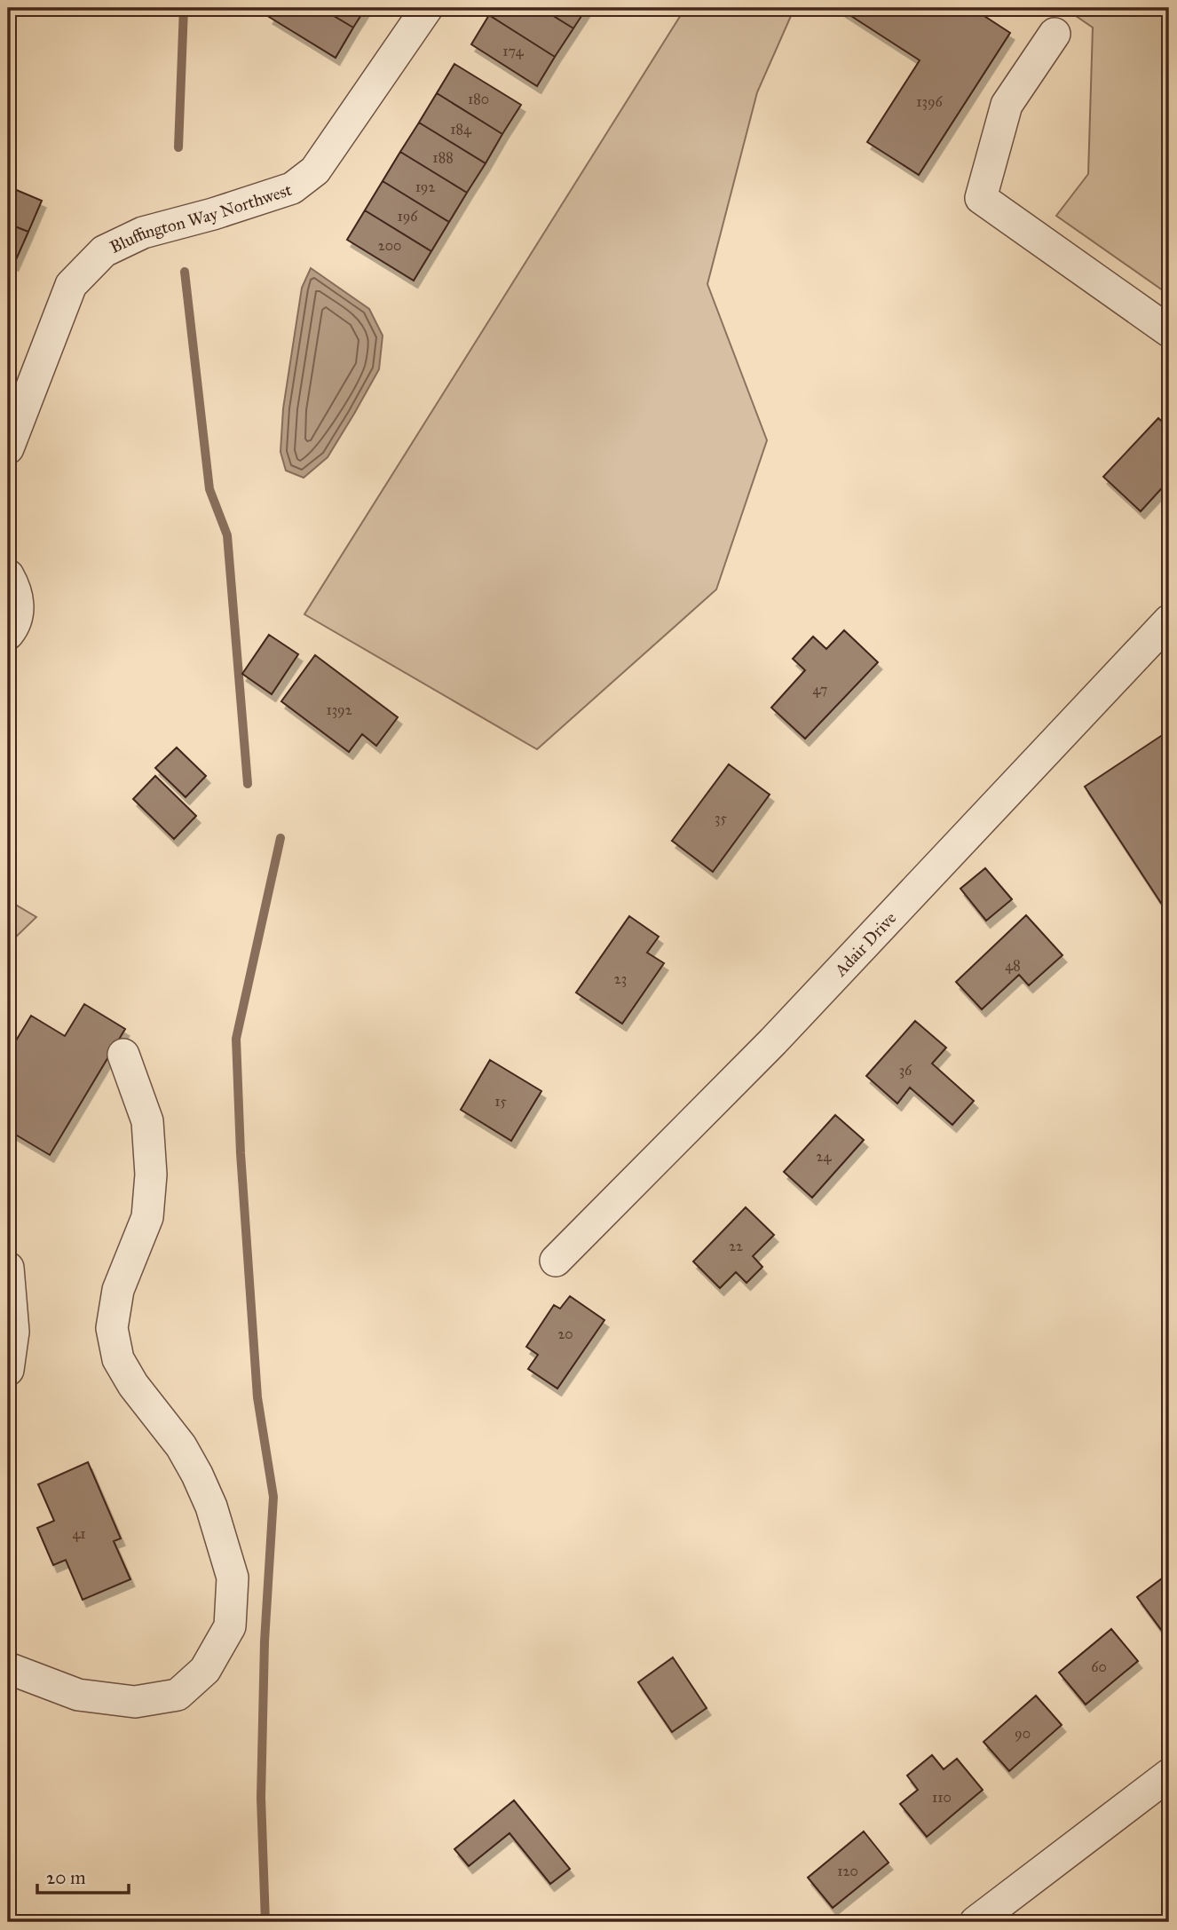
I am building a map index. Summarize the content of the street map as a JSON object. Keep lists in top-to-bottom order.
{
  "streets": {
    "street": ["Bluffington Way Northwest", "Adair Drive"]
  },
  "house_numbers": [
    "174",
    "180",
    "1396",
    "184",
    "188",
    "192",
    "196",
    "200",
    "47",
    "1392",
    "35",
    "48",
    "23",
    "36",
    "15",
    "24",
    "22",
    "20",
    "41",
    "60",
    "90",
    "110",
    "120"
  ],
  "scale_bar": "20 m"
}
